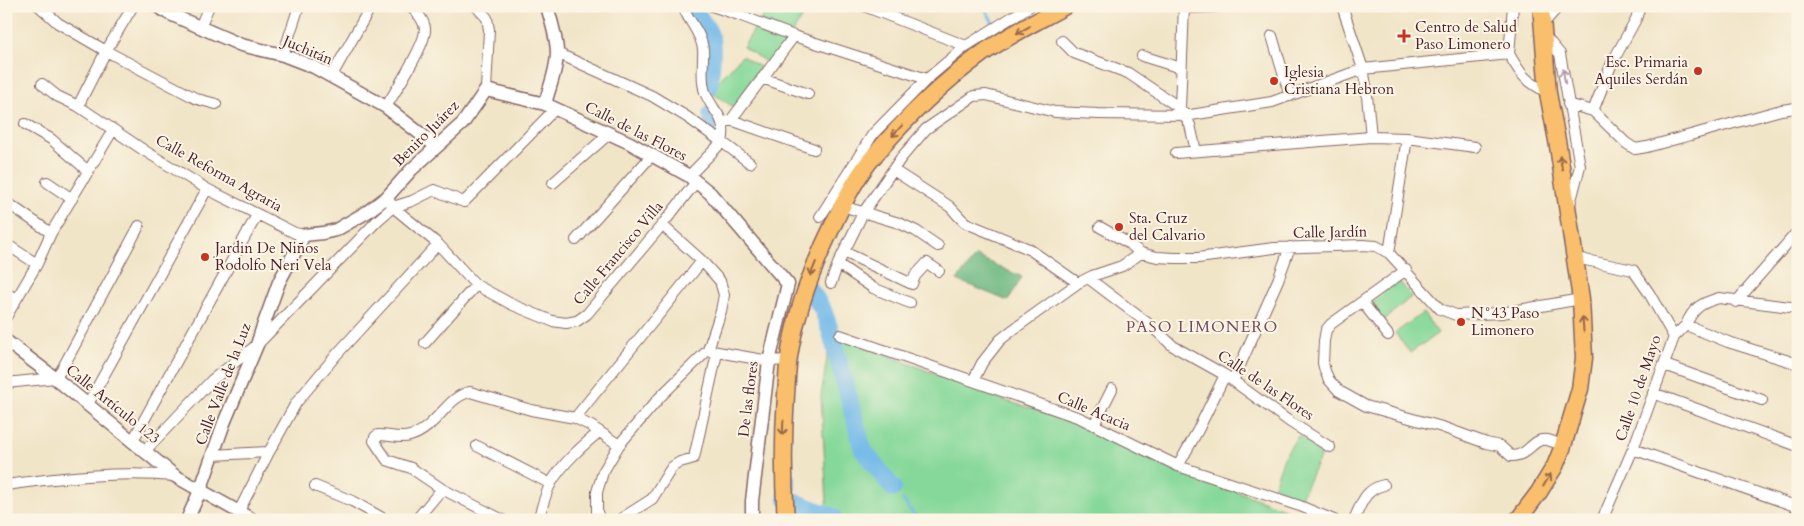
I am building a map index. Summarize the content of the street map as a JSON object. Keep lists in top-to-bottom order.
{
  "streets": {
    "street": [
      "Juchitán",
      "Calle de las Flores",
      "Benito Juárez",
      "Calle Reforma Agraria",
      "Calle Jardín",
      "Calle Francisco Villa",
      "Calle Valle de la Luz",
      "Calle 10 de Mayo",
      "De las flores",
      "Calle Artículo 123",
      "Calle Acacia"
    ]
  },
  "crossings": [
    ["Juchitán", "Benito Juárez"],
    ["Calle de las Flores", "Benito Juárez"],
    ["Calle de las Flores", "Calle Francisco Villa"],
    ["Calle de las Flores", "De las flores"],
    ["Benito Juárez", "Calle Reforma Agraria"],
    ["Benito Juárez", "Calle Francisco Villa"],
    ["Calle Reforma Agraria", "Calle Francisco Villa"],
    ["Calle Reforma Agraria", "Calle Valle de la Luz"],
    ["Calle Valle de la Luz", "Calle Artículo 123"]
  ],
  "districts": ["PASO LIMONERO"],
  "places": {
    "health": ["Centro de Salud Paso Limonero"],
    "other": [
      "Esc. Primaria Aquiles Serdán",
      "Iglesia Cristiana Hebron",
      "Sta. Cruz del Calvario",
      "Jardin De Niños Rodolfo Neri Vela",
      "N°43 Paso Limonero"
    ]
  }
}
